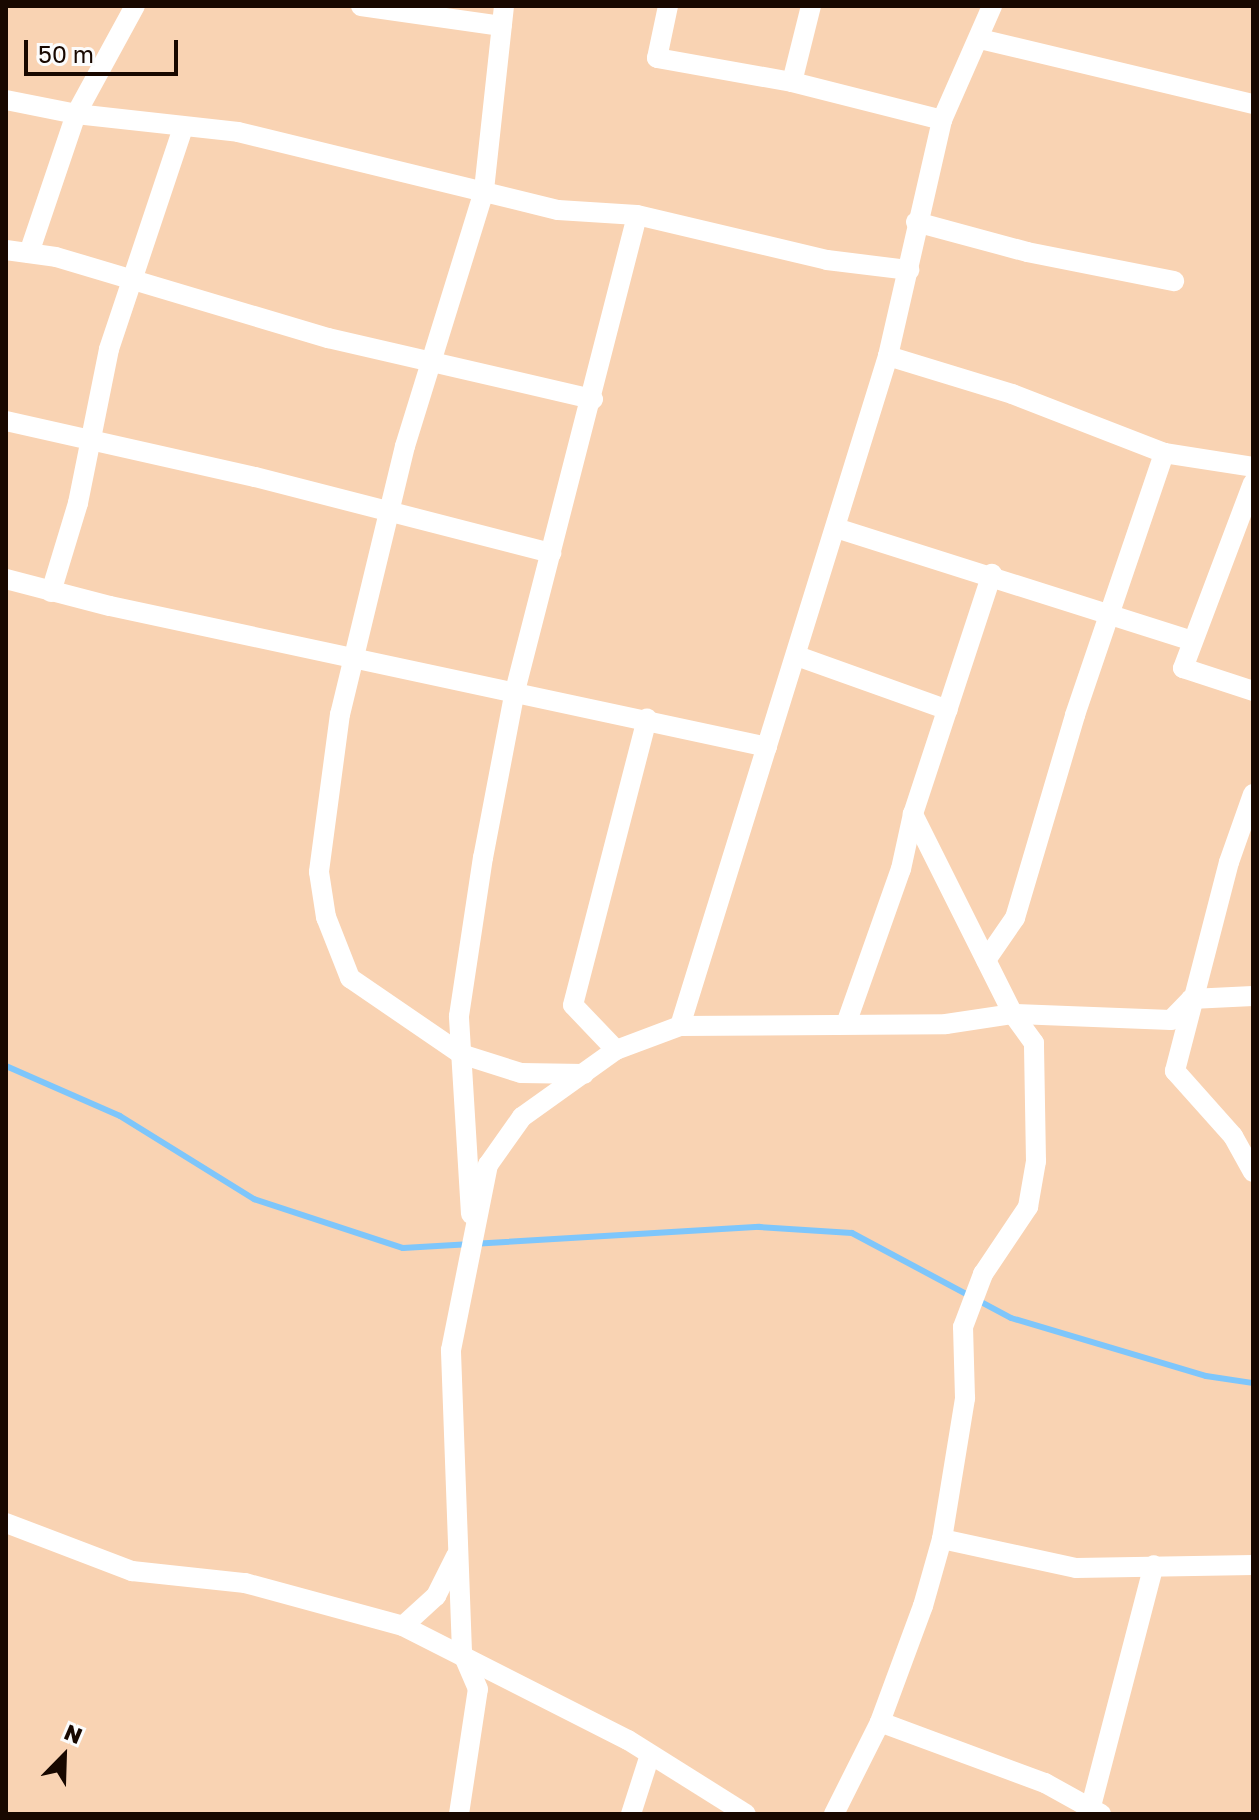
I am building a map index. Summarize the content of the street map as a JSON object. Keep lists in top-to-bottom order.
{
  "scale_bar": "50 m",
  "north": "top right"
}
